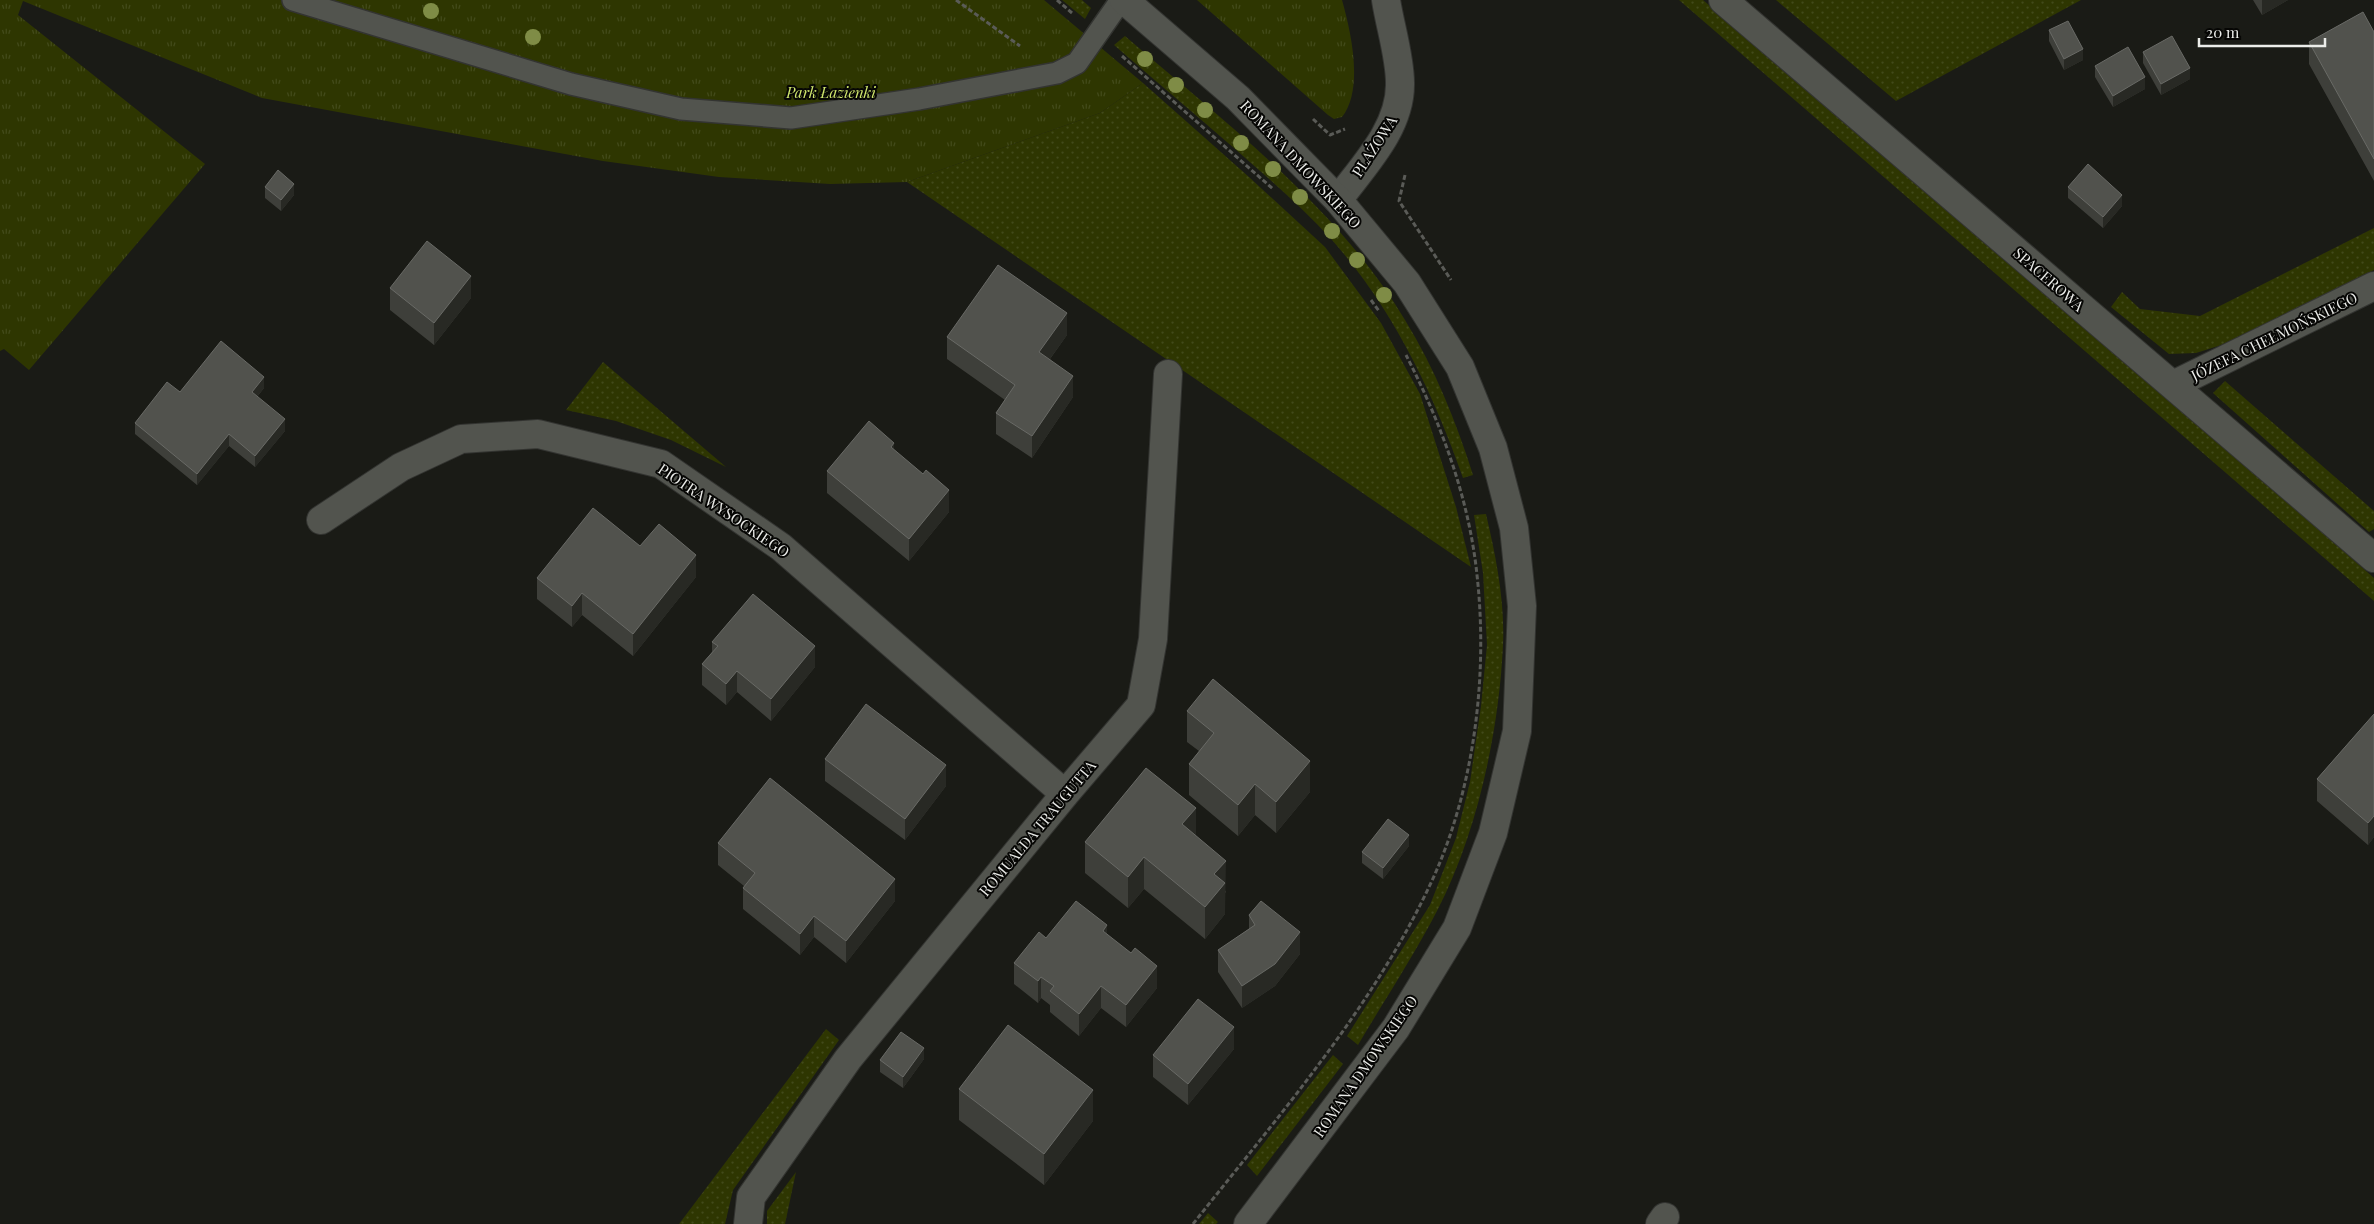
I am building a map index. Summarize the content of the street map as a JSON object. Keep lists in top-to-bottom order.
{
  "streets": {
    "street": [
      "PLAŻOWA",
      "ROMANA DMOWSKIEGO",
      "SPACEROWA",
      "JÓZEFA CHEŁMOŃSKIEGO",
      "PIOTRA WYSOCKIEGO",
      "ROMUALDA TRAUGUTTA"
    ]
  },
  "crossings": [
    ["PLAŻOWA", "ROMANA DMOWSKIEGO"],
    ["SPACEROWA", "JÓZEFA CHEŁMOŃSKIEGO"],
    ["PIOTRA WYSOCKIEGO", "ROMUALDA TRAUGUTTA"]
  ],
  "parks": ["Park Łazienki"],
  "scale_bar": "20 m"
}
